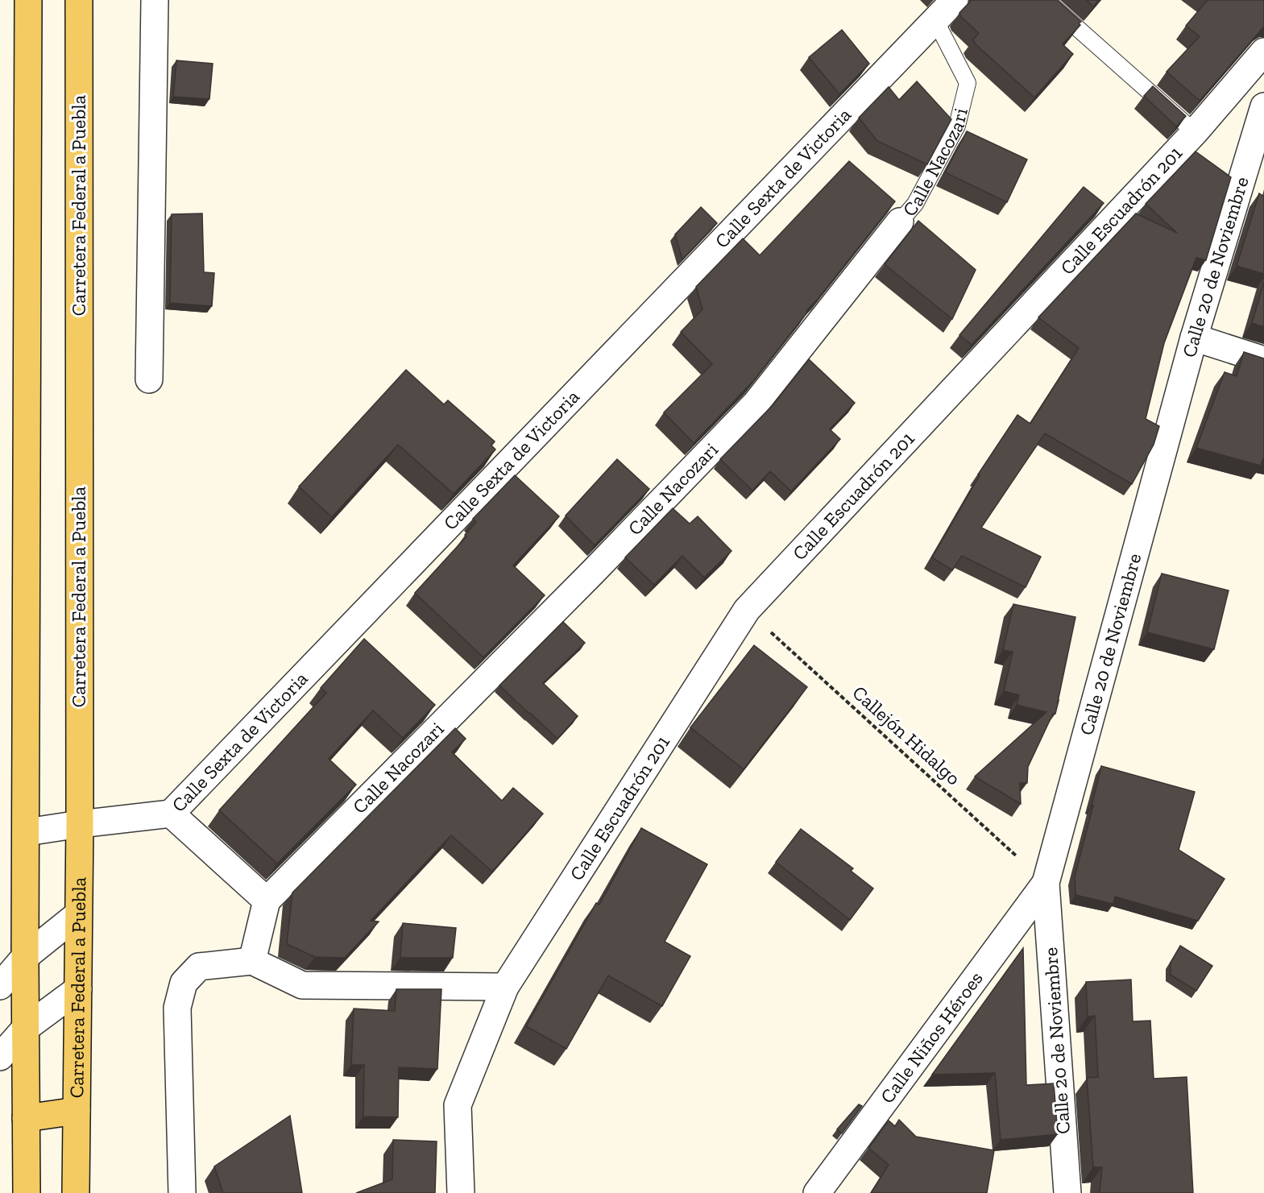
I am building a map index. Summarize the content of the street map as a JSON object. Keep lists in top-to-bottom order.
{
  "streets": {
    "main road": ["Carretera Federal a Puebla"],
    "street": [
      "Calle Nacozari",
      "Calle Sexta de Victoria",
      "Calle Escuadrón 201",
      "Calle 20 de Noviembre",
      "Calle Niños Héroes"
    ],
    "path": ["Callejón Hidalgo"]
  },
  "crossings": [
    ["Calle Nacozari", "Calle Sexta de Victoria"],
    ["Calle Sexta de Victoria", "Carretera Federal a Puebla"],
    ["Calle Escuadrón 201", "Callejón Hidalgo"],
    ["Calle 20 de Noviembre", "Callejón Hidalgo"],
    ["Calle 20 de Noviembre", "Calle Niños Héroes"],
    ["Callejón Hidalgo", "Calle Niños Héroes"]
  ]
}
